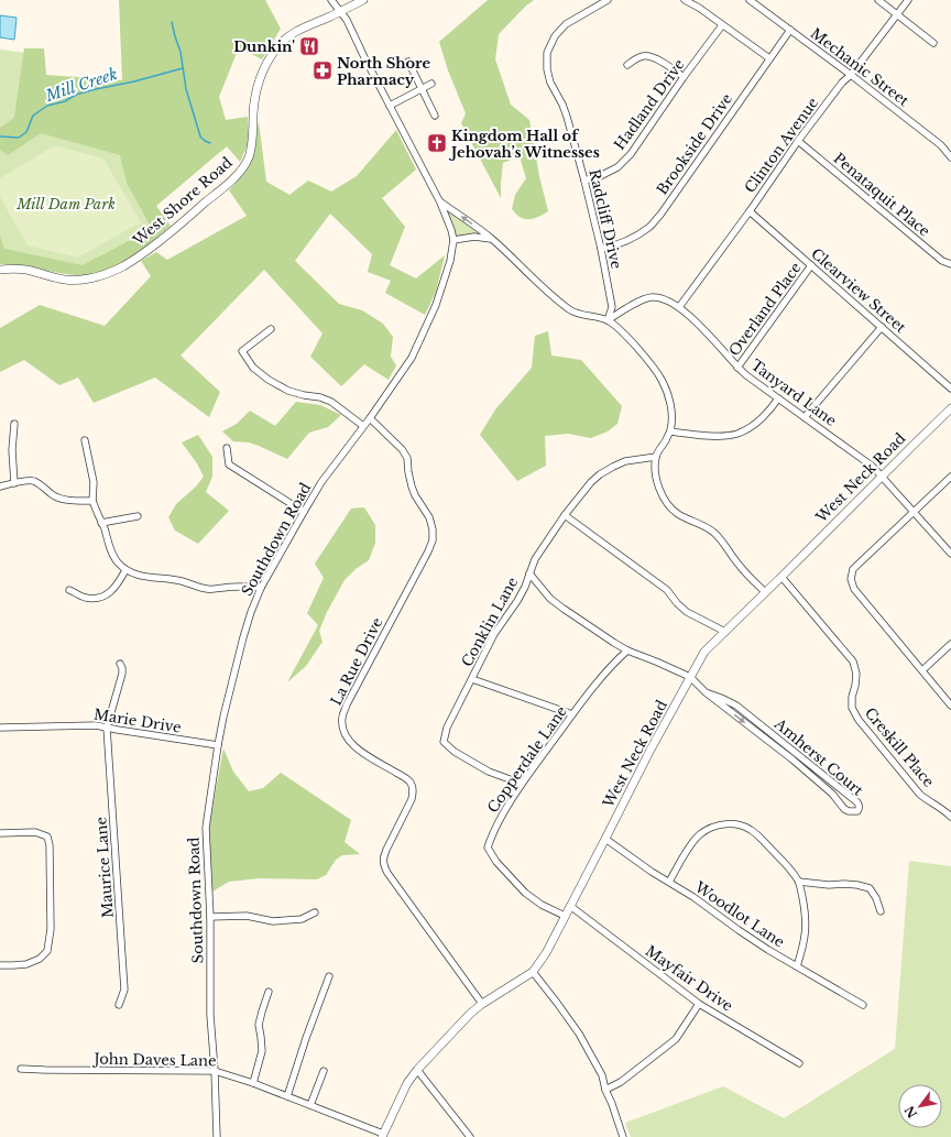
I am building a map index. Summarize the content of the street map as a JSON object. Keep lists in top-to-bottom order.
{
  "streets": {
    "street": [
      "Mechanic Street",
      "Hadland Drive",
      "Brookside Drive",
      "Clinton Avenue",
      "Penataquit Place",
      "West Shore Road",
      "Radcliff Drive",
      "Clearview Street",
      "Overland Place",
      "Tanyard Lane",
      "West Neck Road",
      "Southdown Road",
      "Conklin Lane",
      "La Rue Drive",
      "Marie Drive",
      "Creskill Place",
      "Amherst Court",
      "Copperdale Lane",
      "Maurice Lane",
      "Woodlot Lane",
      "Mayfair Drive",
      "John Daves Lane"
    ]
  },
  "crossings": [
    ["Mechanic Street", "Brookside Drive"],
    ["Mechanic Street", "Clinton Avenue"],
    ["Hadland Drive", "Radcliff Drive"],
    ["Brookside Drive", "Radcliff Drive"],
    ["Clinton Avenue", "Penataquit Place"],
    ["Clinton Avenue", "Clearview Street"],
    ["Clinton Avenue", "Tanyard Lane"],
    ["West Shore Road", "Southdown Road"],
    ["Radcliff Drive", "Tanyard Lane"],
    ["Clearview Street", "Overland Place"],
    ["Overland Place", "Tanyard Lane"],
    ["Tanyard Lane", "West Neck Road"],
    ["West Neck Road", "La Rue Drive"],
    ["West Neck Road", "Creskill Place"],
    ["West Neck Road", "Amherst Court"],
    ["West Neck Road", "Copperdale Lane"],
    ["West Neck Road", "Woodlot Lane"],
    ["West Neck Road", "Mayfair Drive"],
    ["West Neck Road", "John Daves Lane"],
    ["Southdown Road", "La Rue Drive"],
    ["Southdown Road", "Marie Drive"],
    ["Southdown Road", "John Daves Lane"],
    ["Conklin Lane", "Amherst Court"],
    ["Conklin Lane", "Copperdale Lane"],
    ["Marie Drive", "Maurice Lane"],
    ["Amherst Court", "Copperdale Lane"]
  ],
  "water": ["Mill Creek"],
  "parks": ["Mill Dam Park"],
  "places": {
    "restaurant": ["Dunkin'"],
    "pharmacy": ["North Shore Pharmacy"],
    "church": ["Kingdom Hall of Jehovah’s Witnesses"]
  },
  "north": "bottom left"
}
